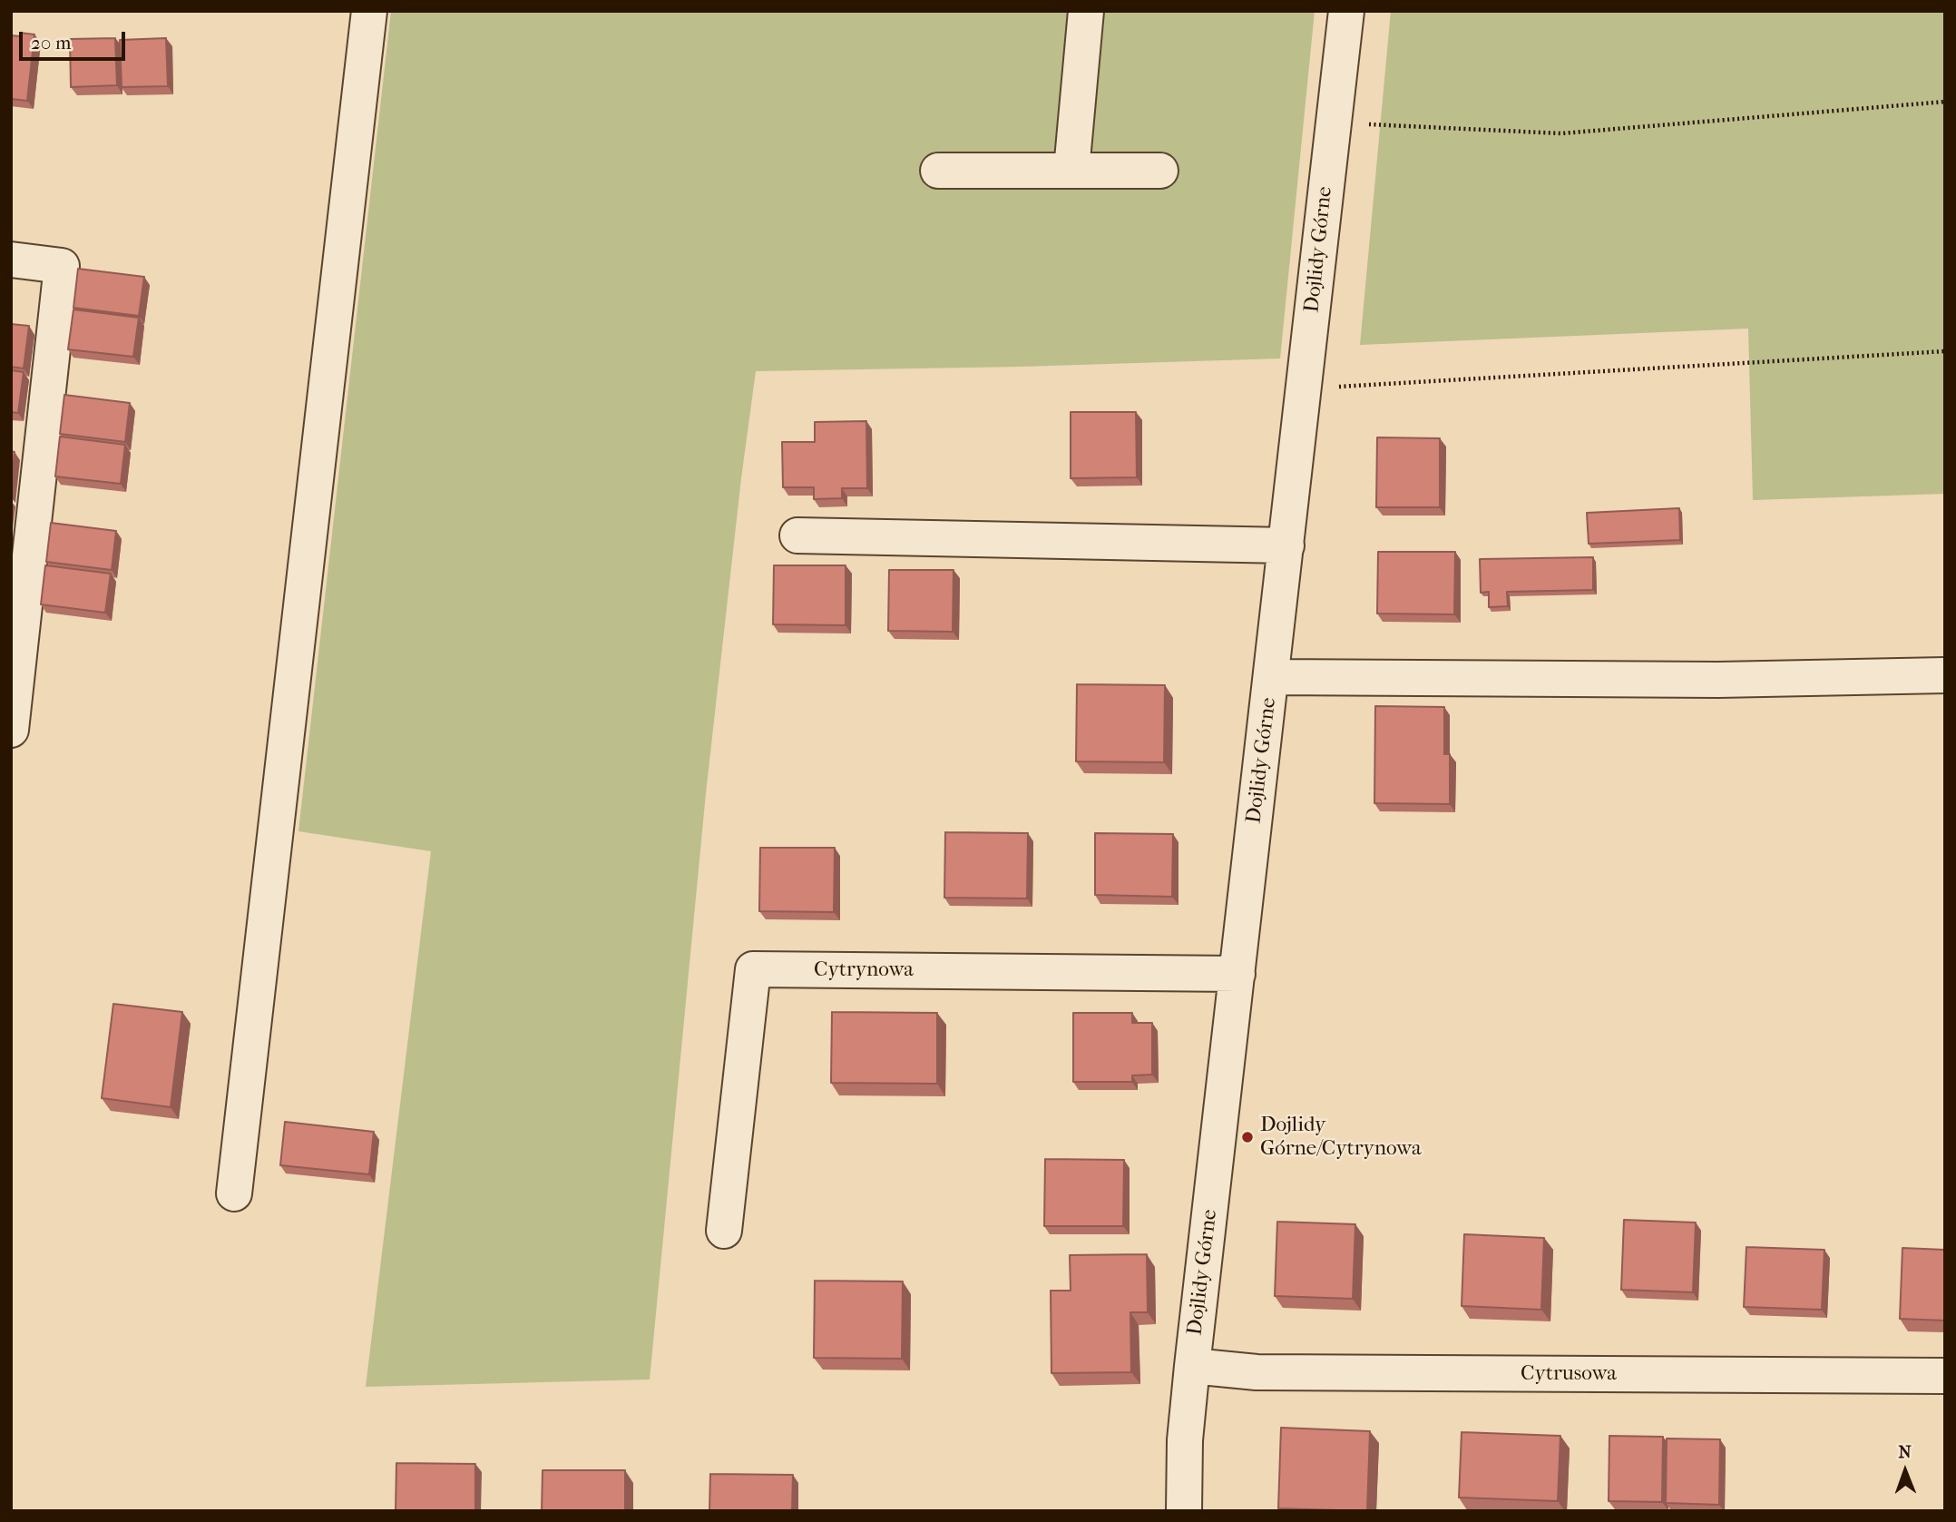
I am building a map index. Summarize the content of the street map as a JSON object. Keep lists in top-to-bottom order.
{
  "streets": {
    "street": ["Dojlidy Górne", "Cytrynowa", "Cytrusowa"]
  },
  "crossings": [
    ["Dojlidy Górne", "Cytrynowa"],
    ["Dojlidy Górne", "Cytrusowa"]
  ],
  "places": ["Dojlidy Górne/Cytrynowa"],
  "scale_bar": "20 m",
  "north": "top"
}
